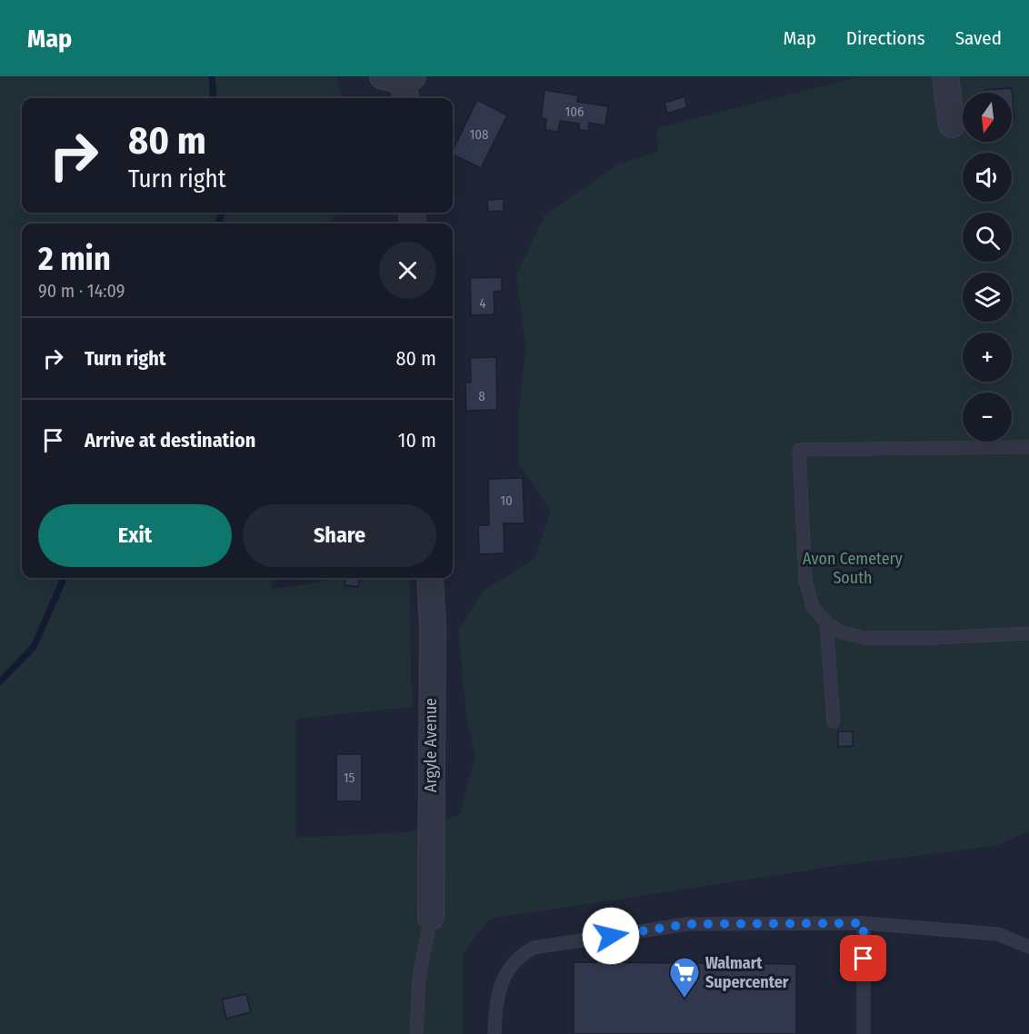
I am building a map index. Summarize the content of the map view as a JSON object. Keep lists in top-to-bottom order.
{
  "streets": {
    "street": ["Argyle Avenue"]
  },
  "parks": ["Avon Cemetery South"],
  "places": {
    "supermarket": ["Walmart Supercenter"]
  },
  "house_numbers": [
    "106",
    "108",
    "4",
    "8",
    "10",
    "15"
  ],
  "north": "bottom",
  "page": {
    "header": "Map",
    "nav": ["Map", "Directions", "Saved"],
    "map_buttons": ["+", "−"],
    "turn": ["80 m", "Turn right"],
    "heading": ["2 min", "90 m · 14:09"],
    "list": [
      {
        "name": "Turn right",
        "value": "80 m"
      },
      {
        "name": "Arrive at destination",
        "value": "10 m"
      }
    ],
    "buttons": ["Exit", "Share"]
  }
}
